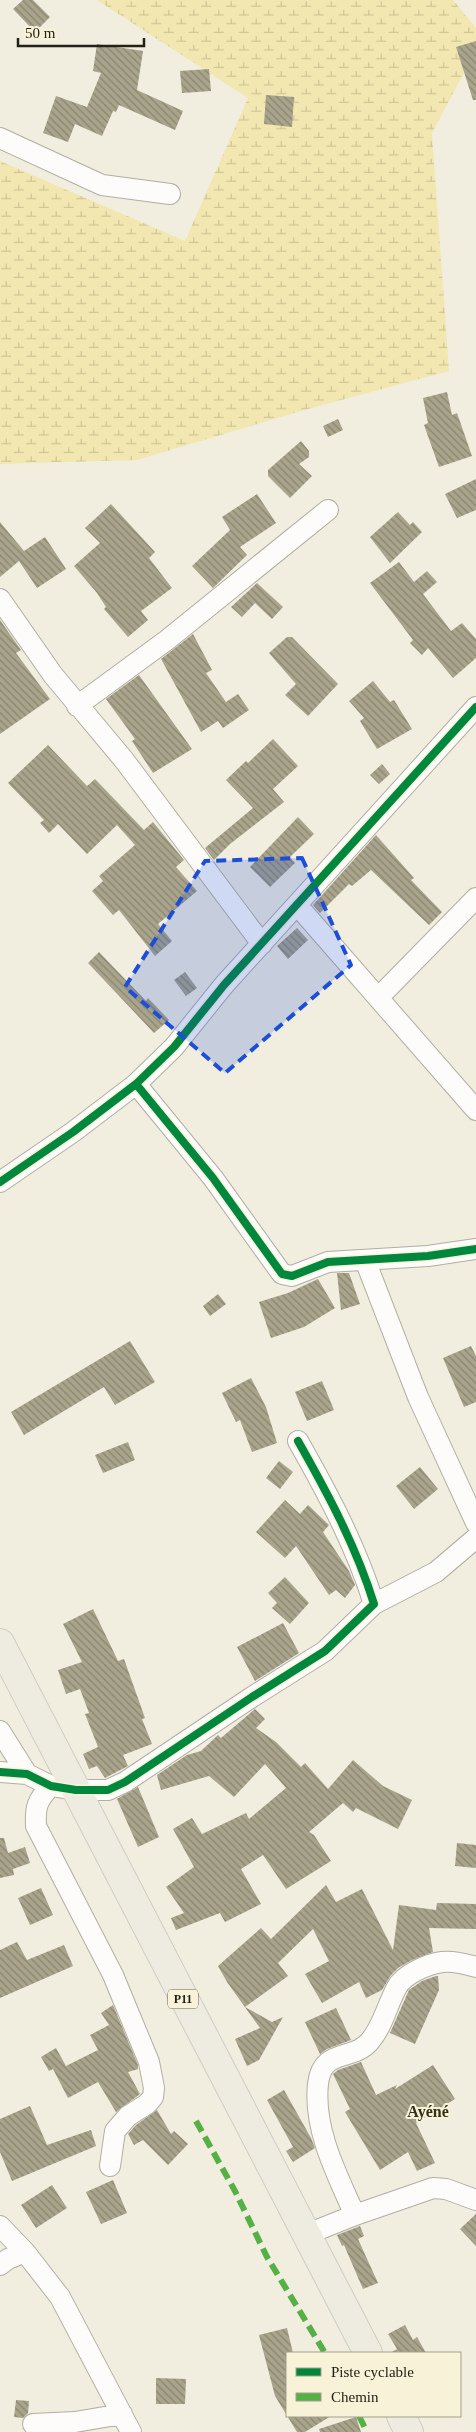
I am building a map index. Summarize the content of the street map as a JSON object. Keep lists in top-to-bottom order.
{
  "streets": {
    "main road": ["P11"]
  },
  "districts": ["Ayéné"],
  "legend": ["Piste cyclable", "Chemin"],
  "scale_bar": "50 m"
}
